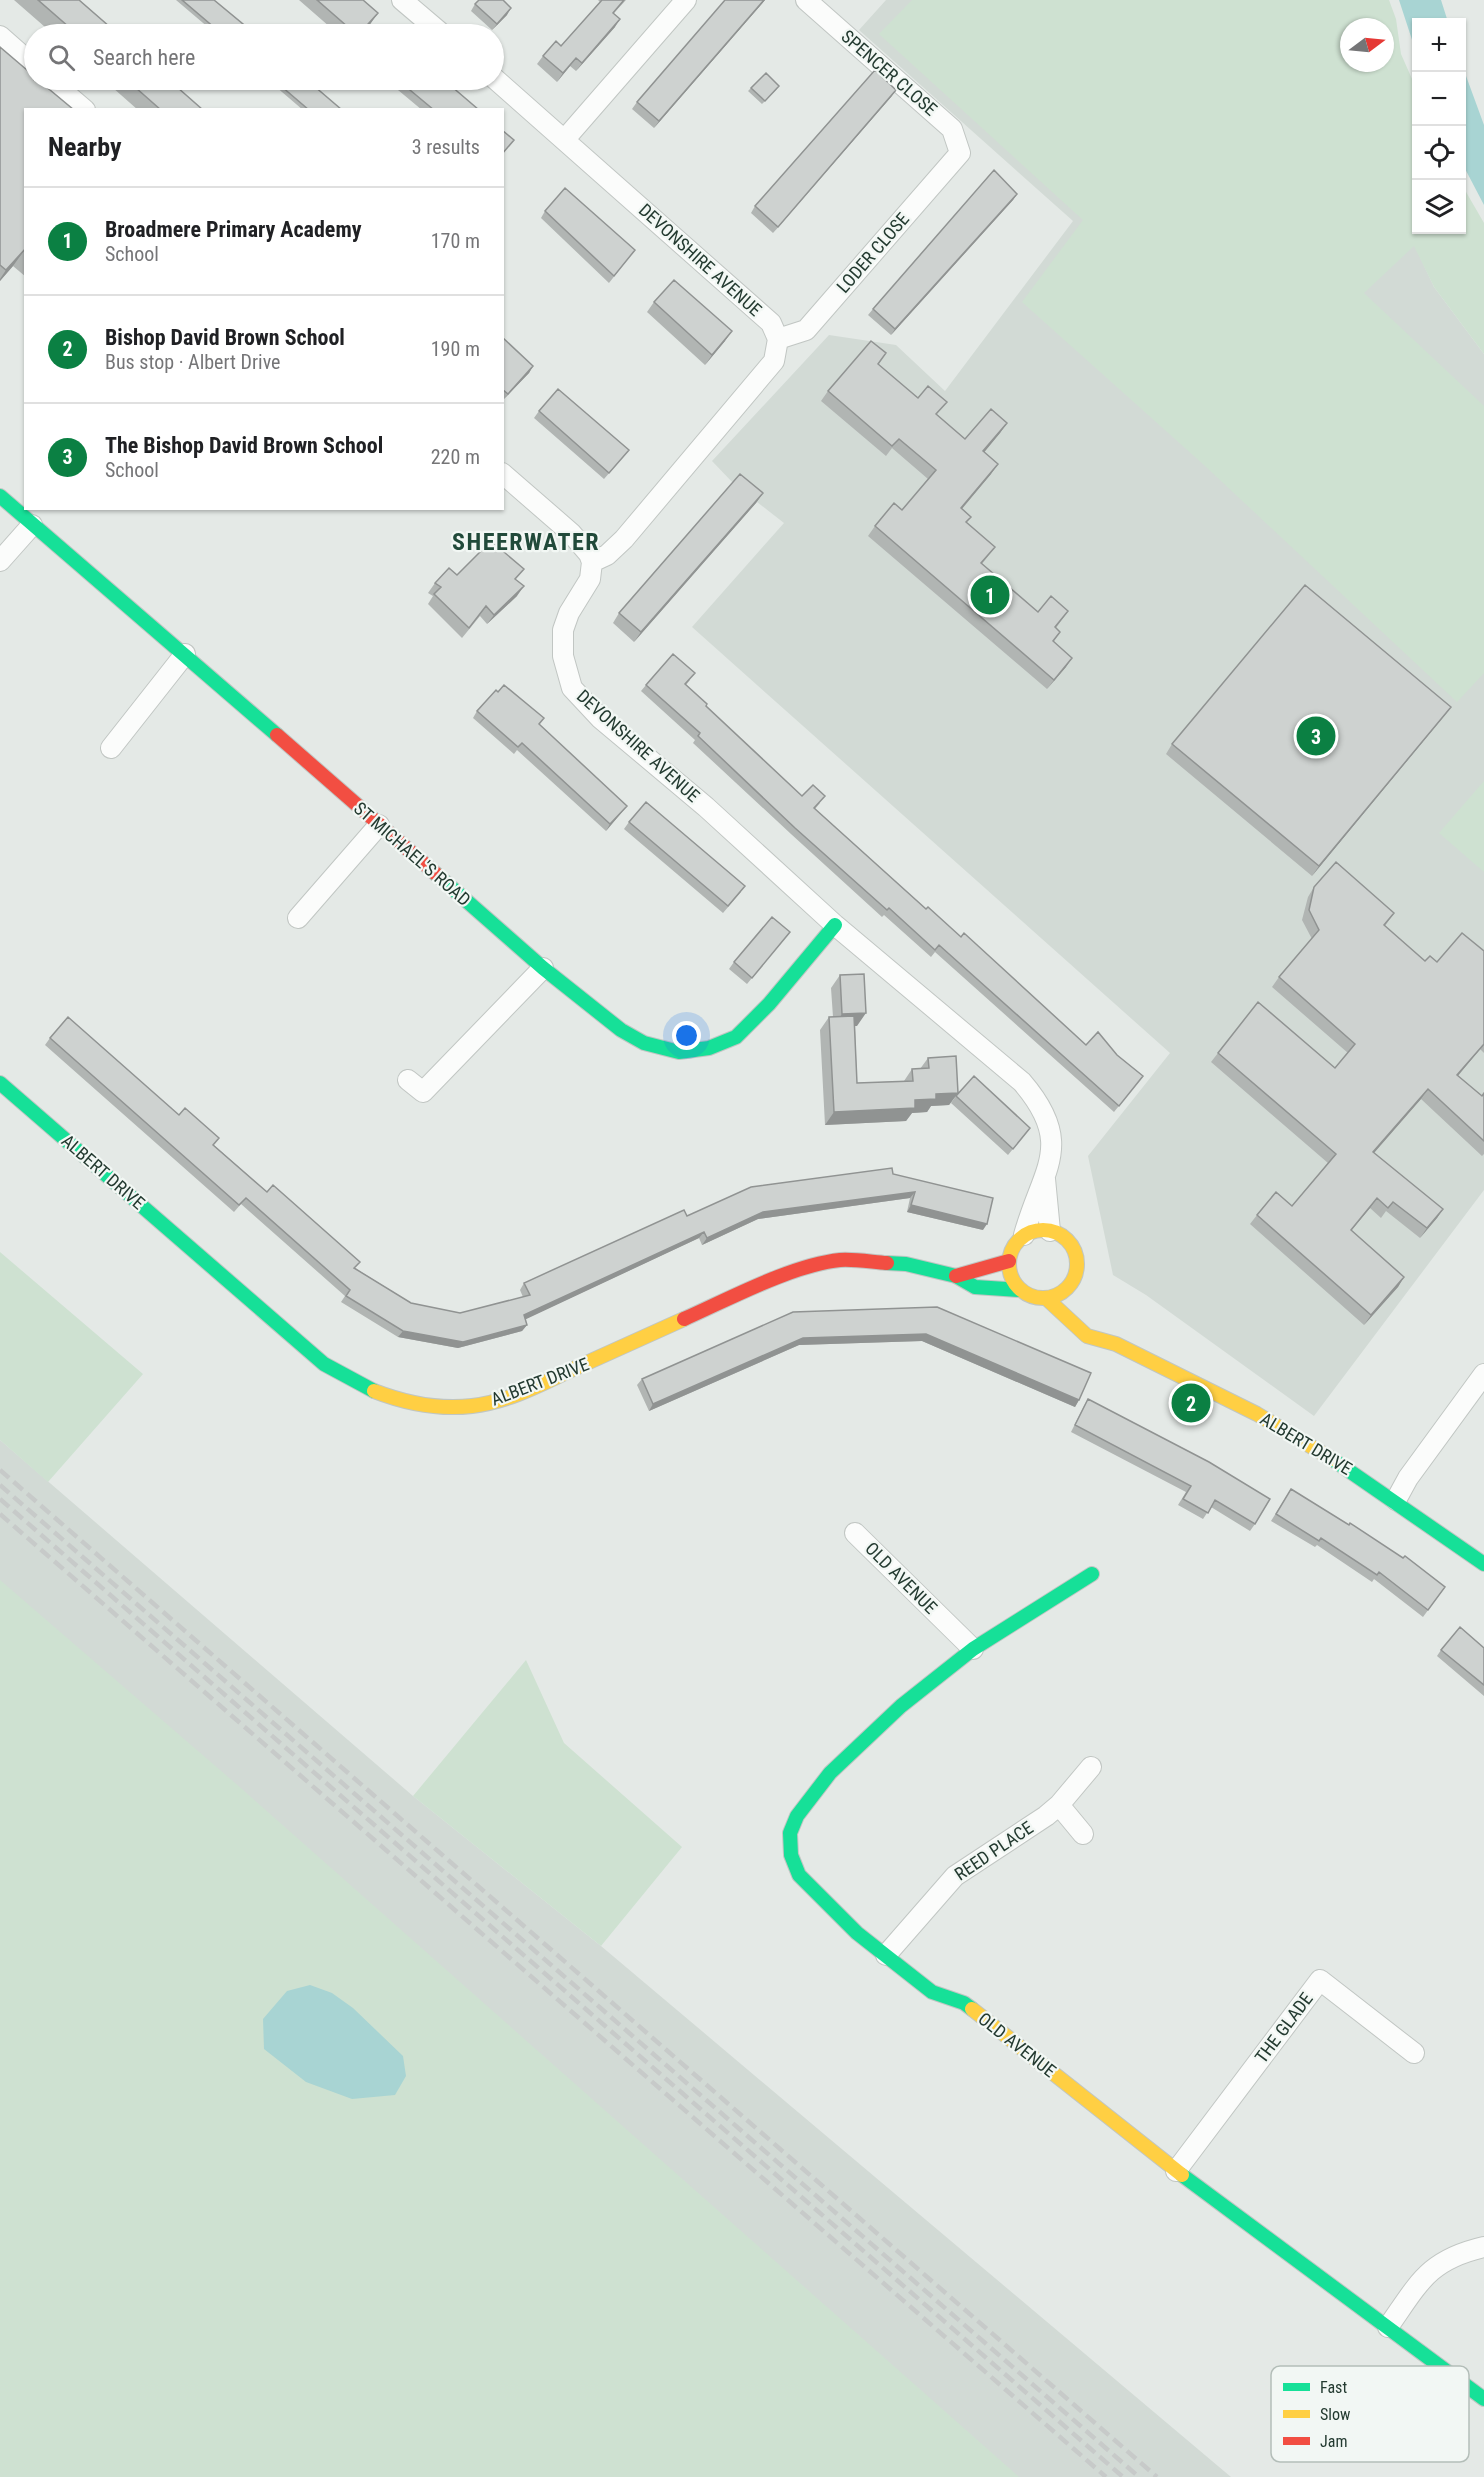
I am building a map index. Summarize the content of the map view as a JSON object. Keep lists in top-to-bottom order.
{
  "streets": {
    "street": [
      "SPENCER CLOSE",
      "LODER CLOSE",
      "DEVONSHIRE AVENUE",
      "ST MICHAEL'S ROAD",
      "ALBERT DRIVE",
      "OLD AVENUE",
      "REED PLACE",
      "THE GLADE"
    ]
  },
  "crossings": [
    ["SPENCER CLOSE", "LODER CLOSE"],
    ["LODER CLOSE", "DEVONSHIRE AVENUE"],
    ["DEVONSHIRE AVENUE", "ST MICHAEL'S ROAD"],
    ["DEVONSHIRE AVENUE", "ALBERT DRIVE"],
    ["OLD AVENUE", "REED PLACE"],
    ["OLD AVENUE", "THE GLADE"]
  ],
  "districts": ["SHEERWATER"],
  "legend": ["Fast", "Slow", "Jam"],
  "north": "right",
  "page": {
    "map_buttons": ["+", "−"],
    "search": "Search here",
    "heading": ["Nearby", "3 results"],
    "list": [
      {
        "mark": "1",
        "name": "Broadmere Primary Academy",
        "note": "School",
        "value": "170 m"
      },
      {
        "mark": "2",
        "name": "Bishop David Brown School",
        "note": "Bus stop · Albert Drive",
        "value": "190 m"
      },
      {
        "mark": "3",
        "name": "The Bishop David Brown School",
        "note": "School",
        "value": "220 m"
      }
    ],
    "pins": ["1", "3", "2"]
  }
}
